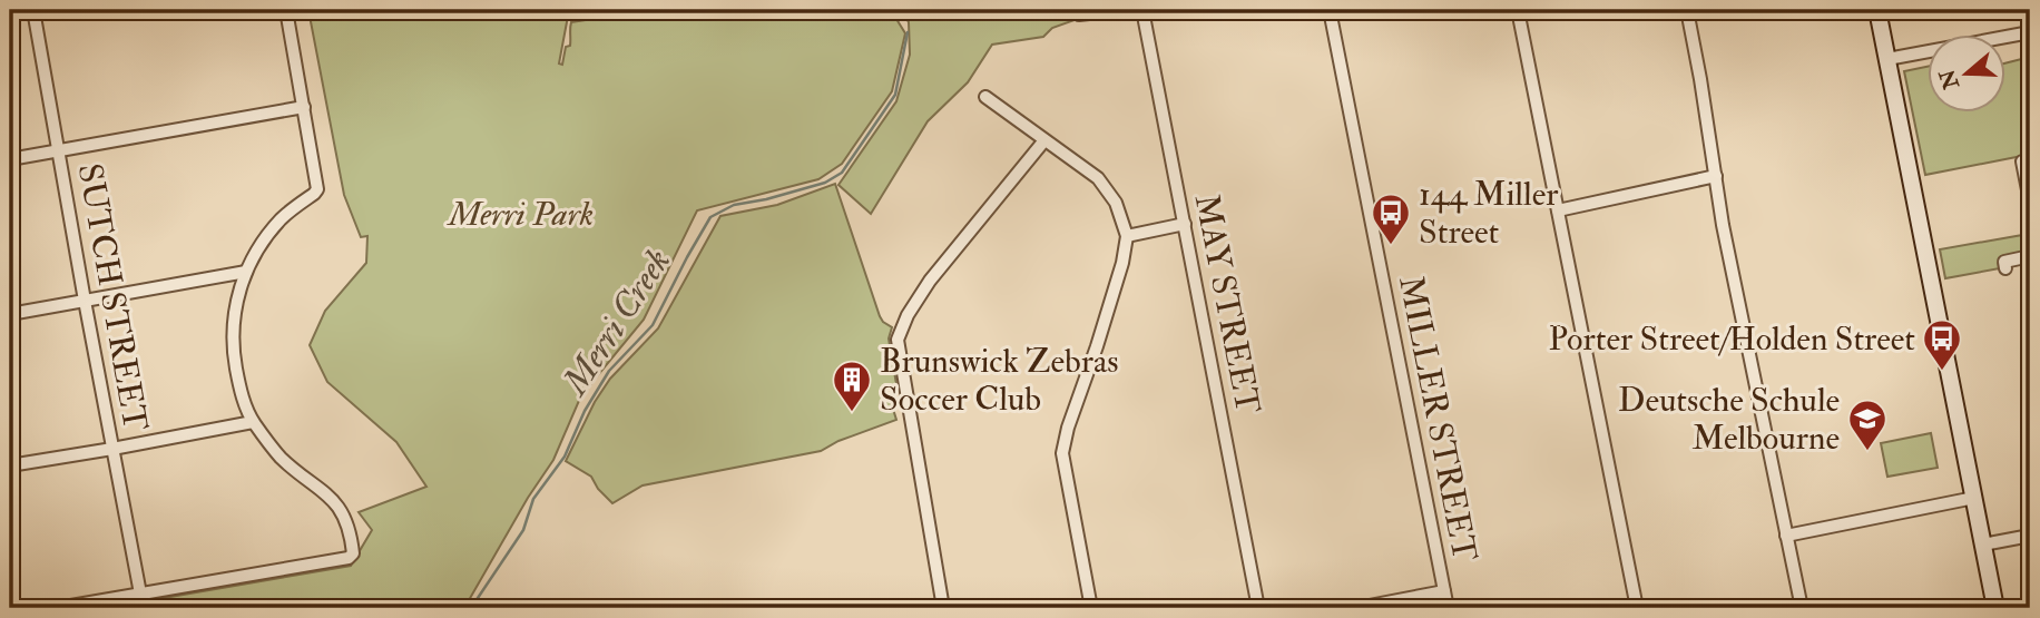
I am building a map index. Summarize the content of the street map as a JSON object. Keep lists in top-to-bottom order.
{
  "streets": {
    "street": ["SUTCH STREET", "MAY STREET", "MILLER STREET"]
  },
  "water": ["Merri Creek"],
  "parks": ["Merri Park"],
  "places": {
    "bus stop": ["144 Miller Street", "Porter Street/Holden Street"],
    "building": ["Brunswick Zebras Soccer Club"],
    "school or university": ["Deutsche Schule Melbourne"]
  },
  "north": "left"
}
